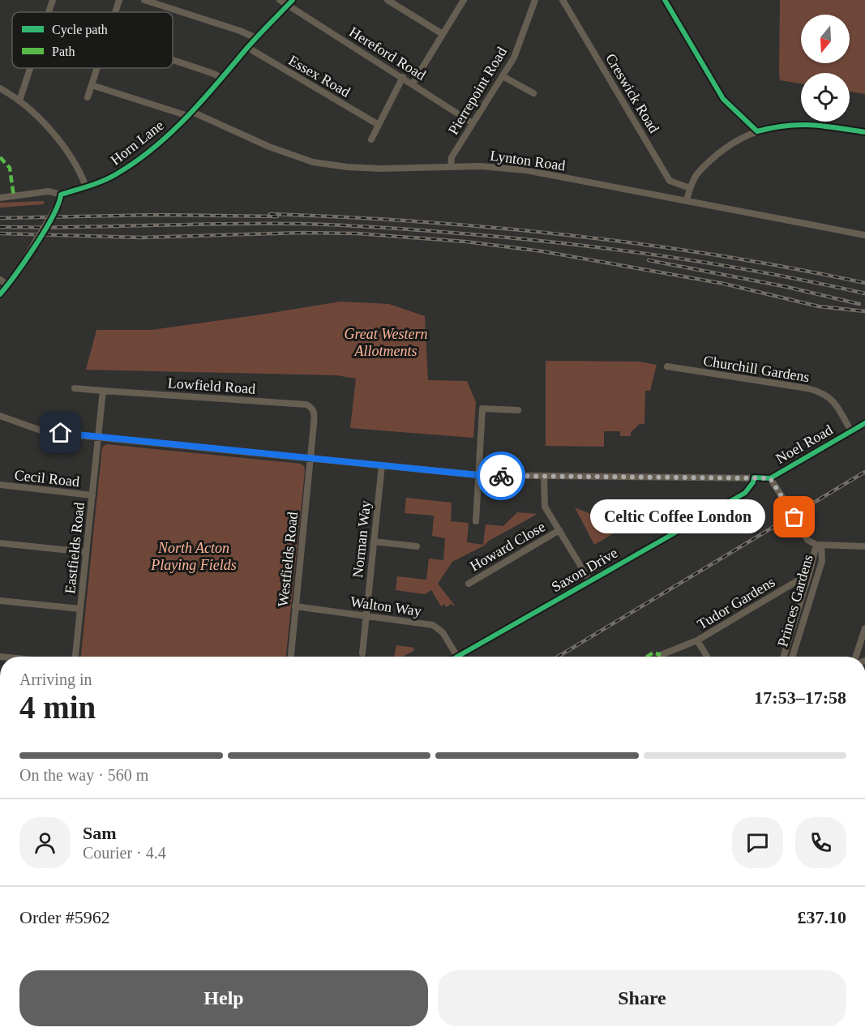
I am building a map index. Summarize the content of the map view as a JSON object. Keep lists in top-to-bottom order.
{
  "streets": {
    "main road": ["Horn Lane"],
    "street": [
      "Hereford Road",
      "Essex Road",
      "Pierrepoint Road",
      "Creswick Road",
      "Lynton Road",
      "Churchill Gardens",
      "Lowfield Road",
      "Noel Road",
      "Cecil Road",
      "Norman Way",
      "Howard Close",
      "Eastfields Road",
      "Westfields Road",
      "Saxon Drive",
      "Princes Gardens",
      "Tudor Gardens",
      "Walton Way"
    ]
  },
  "crossings": [
    ["Hereford Road", "Pierrepoint Road"],
    ["Hereford Road", "Horn Lane"],
    ["Essex Road", "Horn Lane"],
    ["Pierrepoint Road", "Lynton Road"],
    ["Horn Lane", "Lynton Road"],
    ["Churchill Gardens", "Noel Road"],
    ["Lowfield Road", "Noel Road"],
    ["Lowfield Road", "Westfields Road"],
    ["Noel Road", "Norman Way"],
    ["Noel Road", "Eastfields Road"],
    ["Noel Road", "Westfields Road"],
    ["Noel Road", "Saxon Drive"],
    ["Cecil Road", "Eastfields Road"],
    ["Norman Way", "Walton Way"],
    ["Westfields Road", "Walton Way"],
    ["Saxon Drive", "Walton Way"],
    ["Princes Gardens", "Tudor Gardens"]
  ],
  "parks": ["Great Western Allotments", "North Acton Playing Fields"],
  "places": ["Celtic Coffee London"],
  "legend": ["Cycle path", "Path"],
  "north": "bottom",
  "page": {
    "bubble": "Celtic Coffee London",
    "heading": ["4 min", "Arriving in", "17:53–17:58"],
    "panel": [
      "Sam",
      "Courier · 4.4",
      "Order #5962",
      "£37.10"
    ],
    "bar": "On the way · 560 m",
    "buttons": ["Help", "Share"]
  }
}
